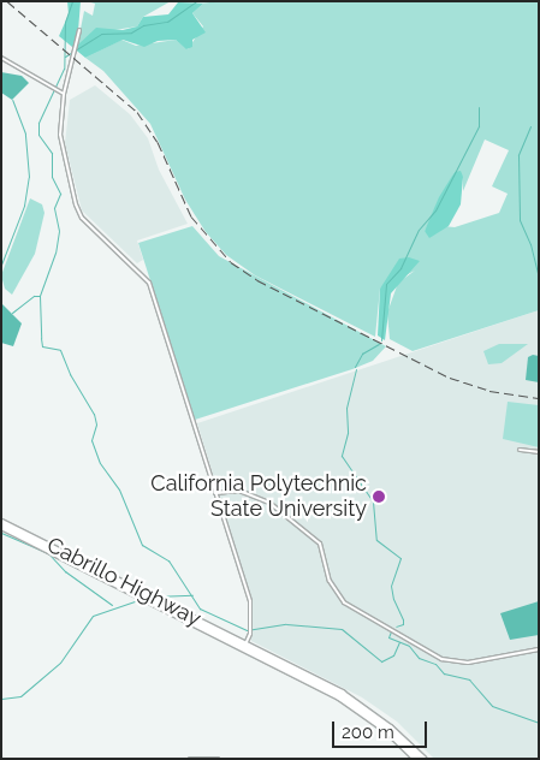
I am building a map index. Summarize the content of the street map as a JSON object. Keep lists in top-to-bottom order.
{
  "streets": {
    "highway": ["Cabrillo Highway"]
  },
  "places": ["California Polytechnic State University"],
  "scale_bar": "200 m"
}
